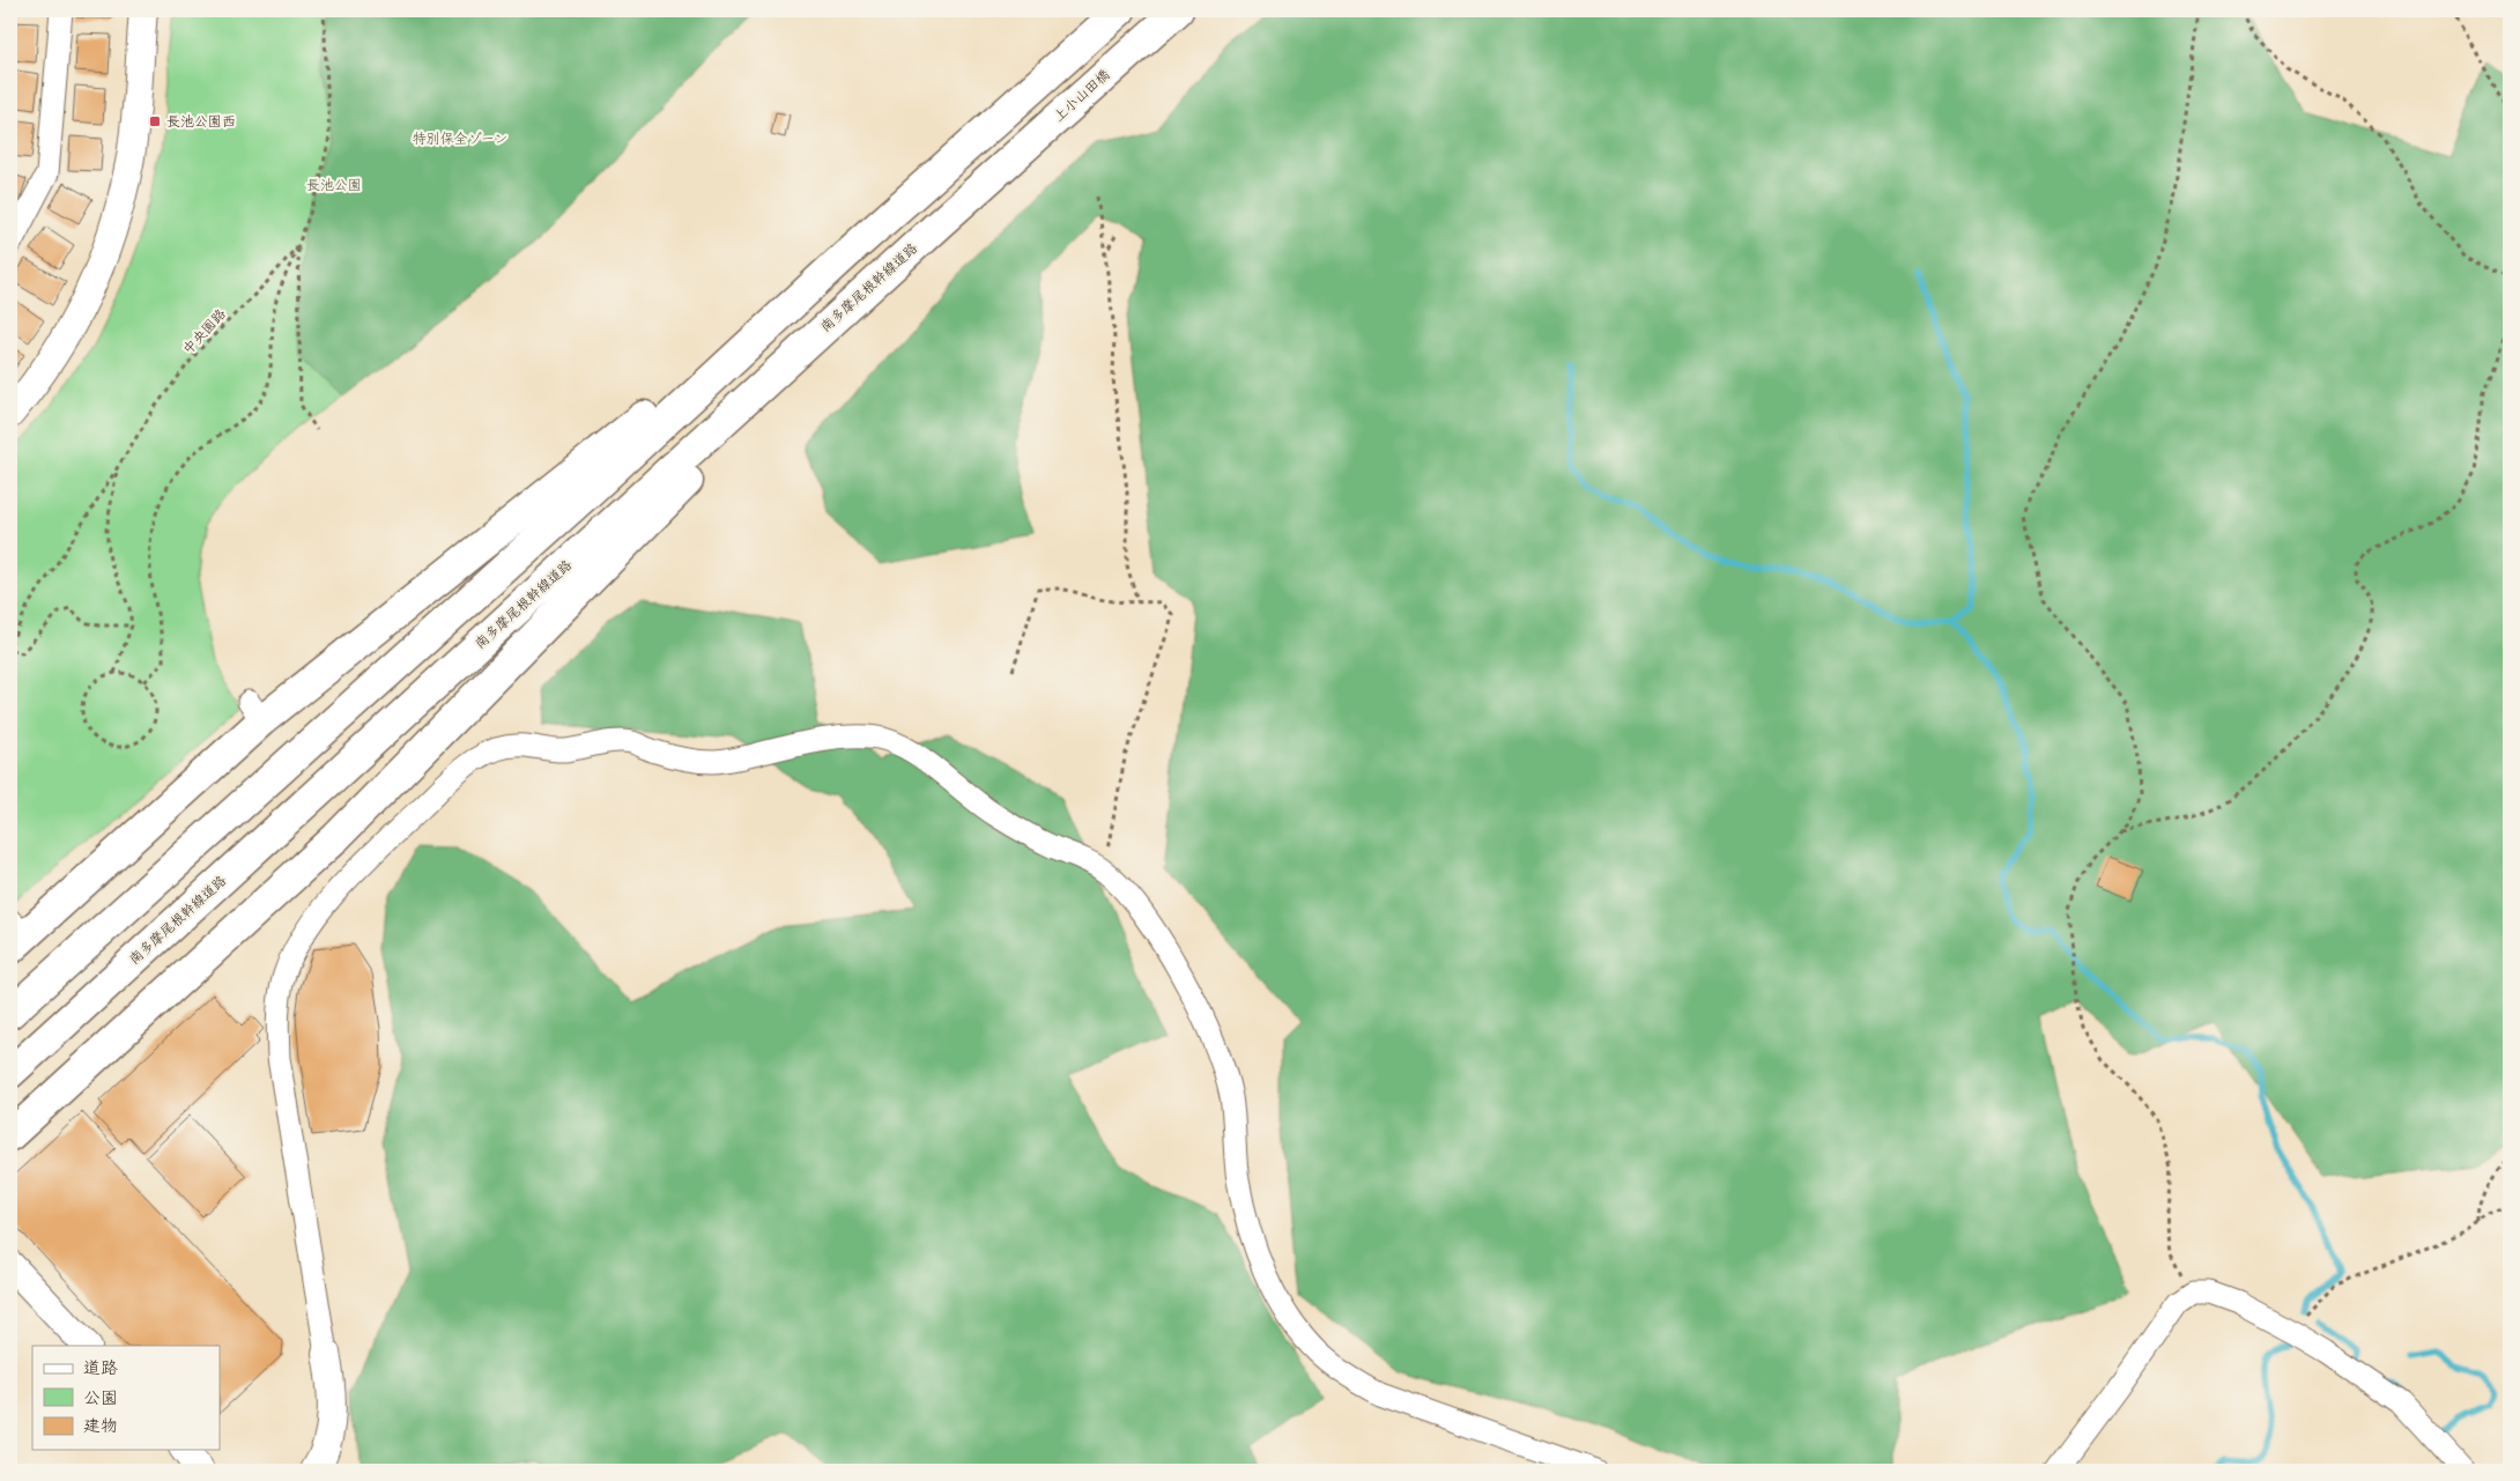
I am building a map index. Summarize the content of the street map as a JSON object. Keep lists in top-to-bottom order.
{
  "streets": {
    "main road": ["上小山田橋", "南多摩尾根幹線道路"],
    "path": ["中央園路"]
  },
  "crossings": [
    ["上小山田橋", "南多摩尾根幹線道路"]
  ],
  "parks": ["特別保全ゾーン", "長池公園"],
  "places": {
    "transit": ["長池公園西"]
  },
  "legend": ["道路", "公園", "建物"]
}
